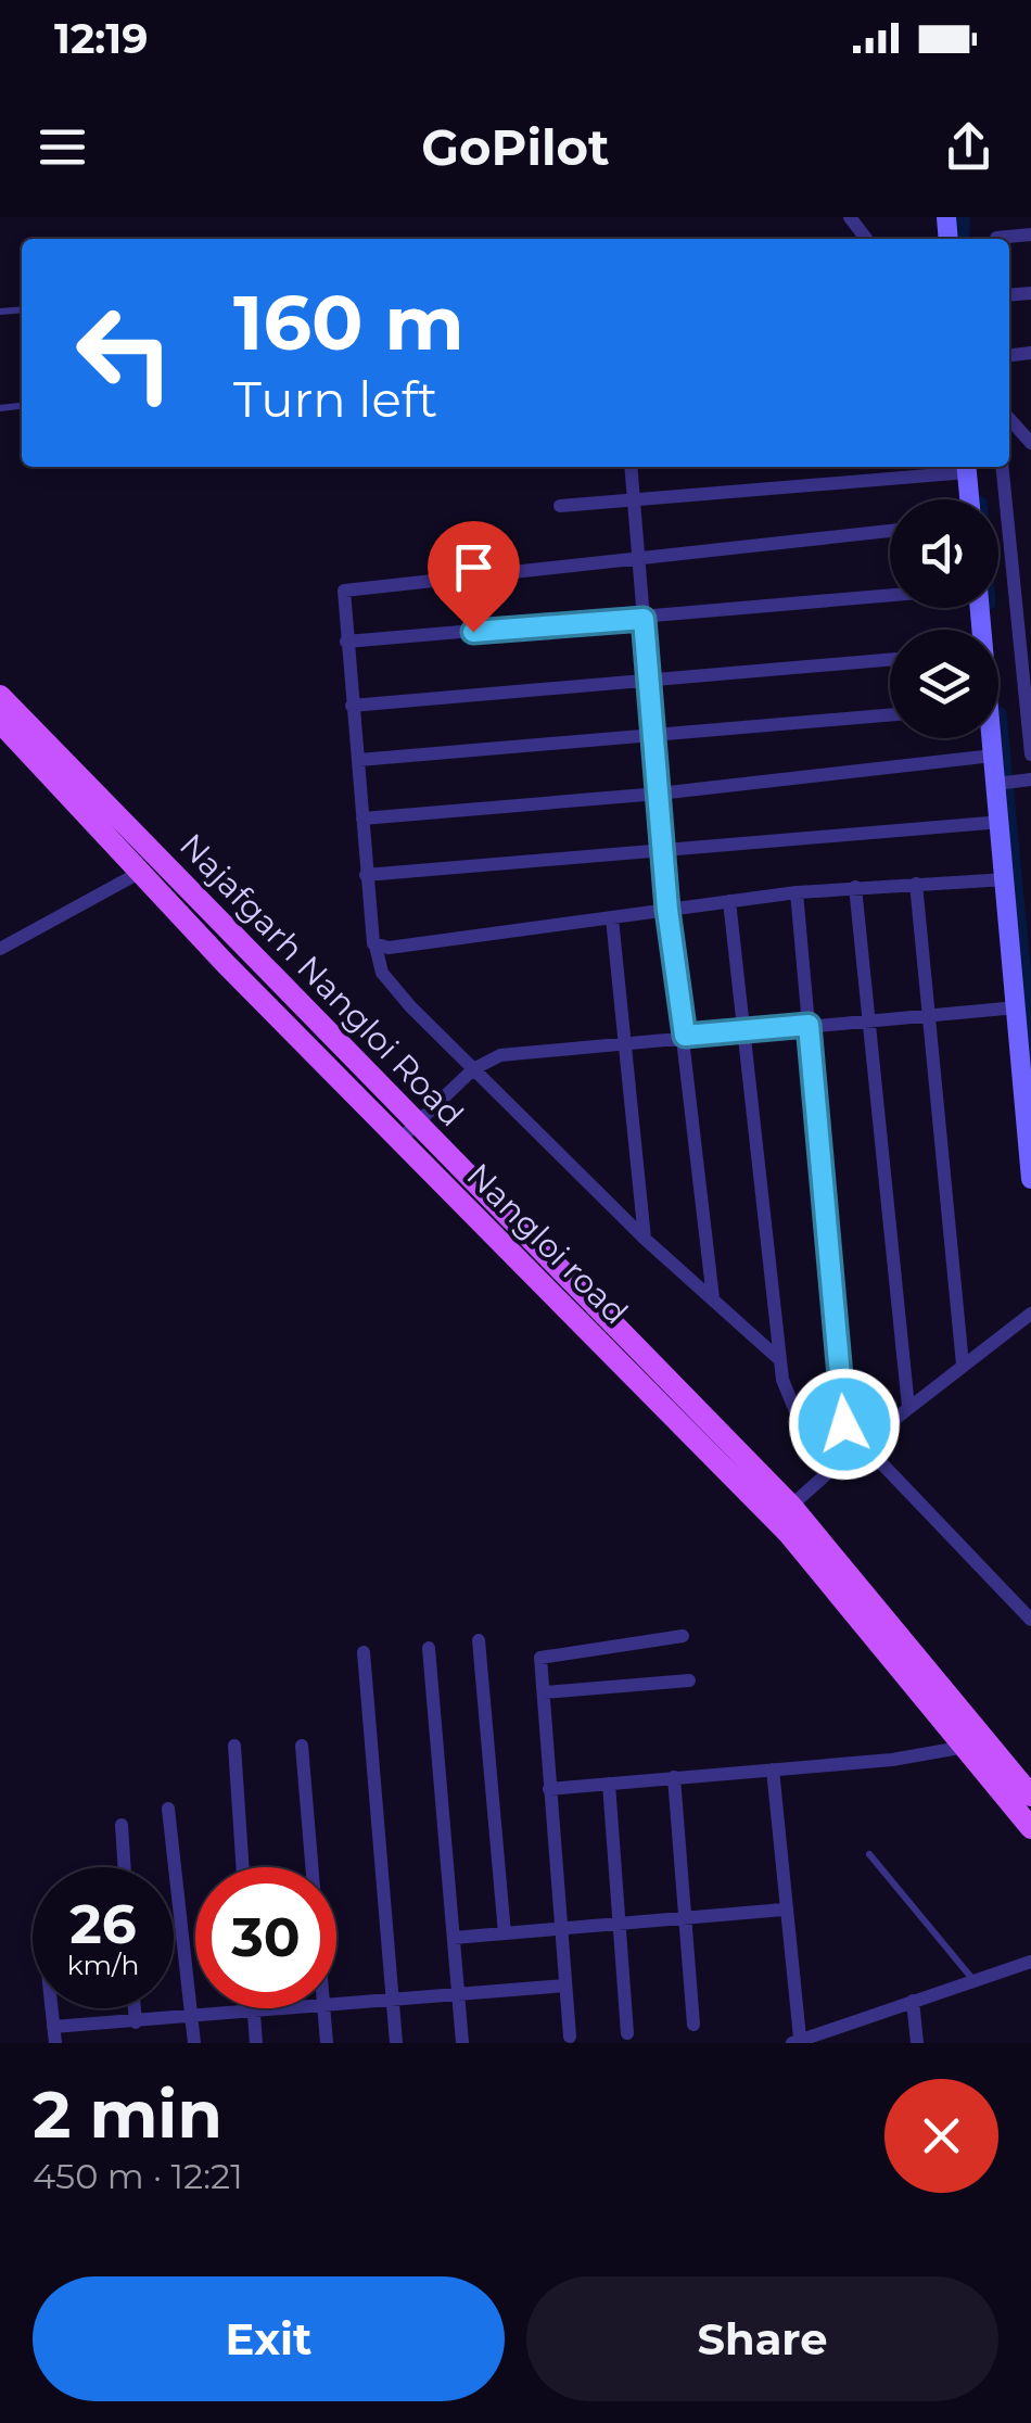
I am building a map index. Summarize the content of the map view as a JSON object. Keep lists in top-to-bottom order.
{
  "streets": {
    "main road": ["Najafgarh Nangloi Road", "Nangloi road"]
  },
  "crossings": [
    ["Najafgarh Nangloi Road", "Nangloi road"]
  ],
  "page": {
    "status": "12:19",
    "header": "GoPilot",
    "turn": ["160 m", "Turn left"],
    "speed": "26 km/h",
    "limit": "30",
    "heading": ["2 min", "450 m · 12:21"],
    "buttons": ["Exit", "Share"]
  }
}
